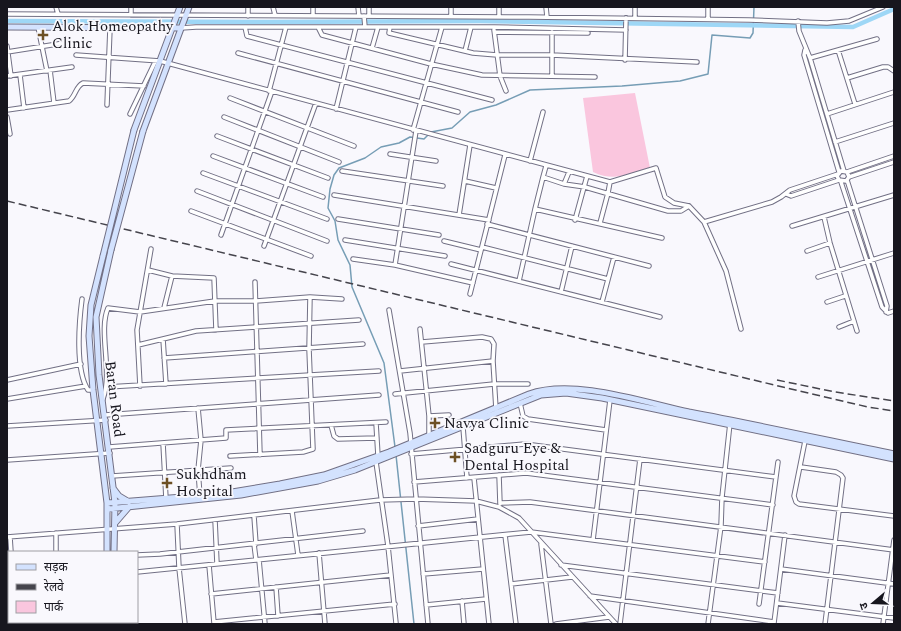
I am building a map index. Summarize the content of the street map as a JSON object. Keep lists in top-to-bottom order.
{
  "streets": {
    "street": ["Baran Road"]
  },
  "places": {
    "health": [
      "Alok Homeopathy Clinic",
      "Navya Clinic",
      "Sadguru Eye & Dental Hospital",
      "Sukhdham Hospital"
    ]
  },
  "legend": ["सड़क", "रेलवे", "पार्क"],
  "north": "left"
}
